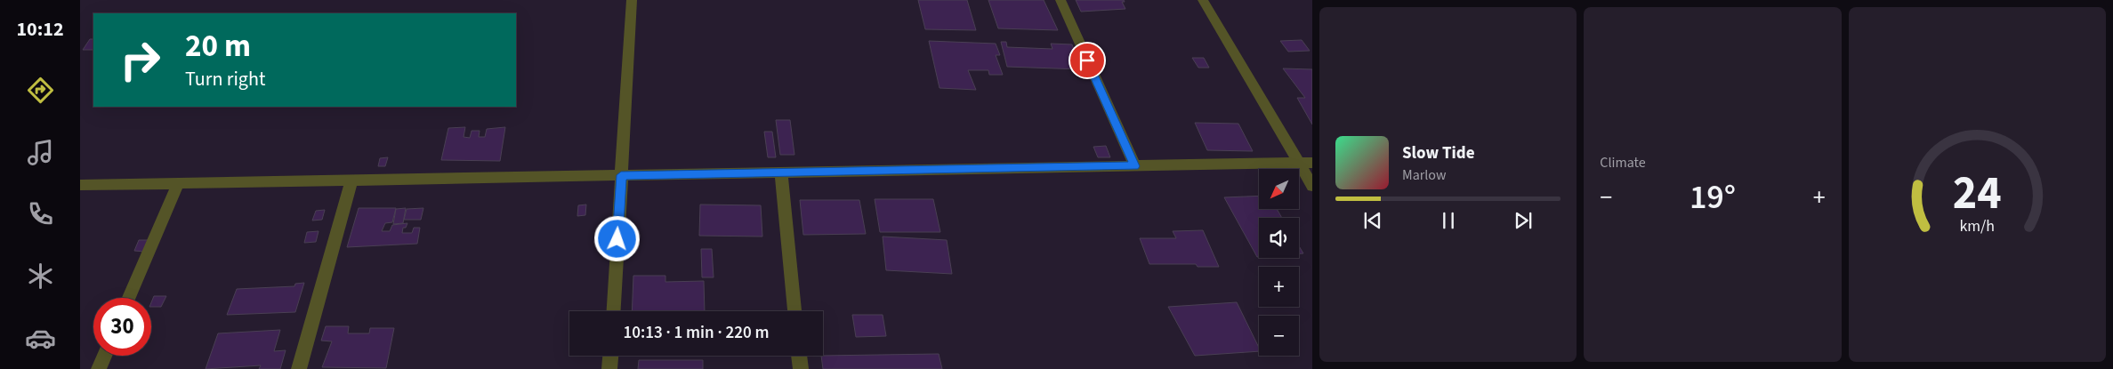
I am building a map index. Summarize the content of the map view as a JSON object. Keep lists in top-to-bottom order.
{
  "north": "bottom left",
  "page": {
    "tabs": "10:12",
    "tile": "Climate",
    "turn": ["20 m", "Turn right"],
    "song": ["Slow Tide", "Marlow"],
    "map_buttons": ["+", "−"],
    "heat": ["−", "19°", "+"],
    "limit": "30",
    "trip": "10:13 · 1 min · 220 m",
    "gauge": ["24", "km/h"]
  }
}
